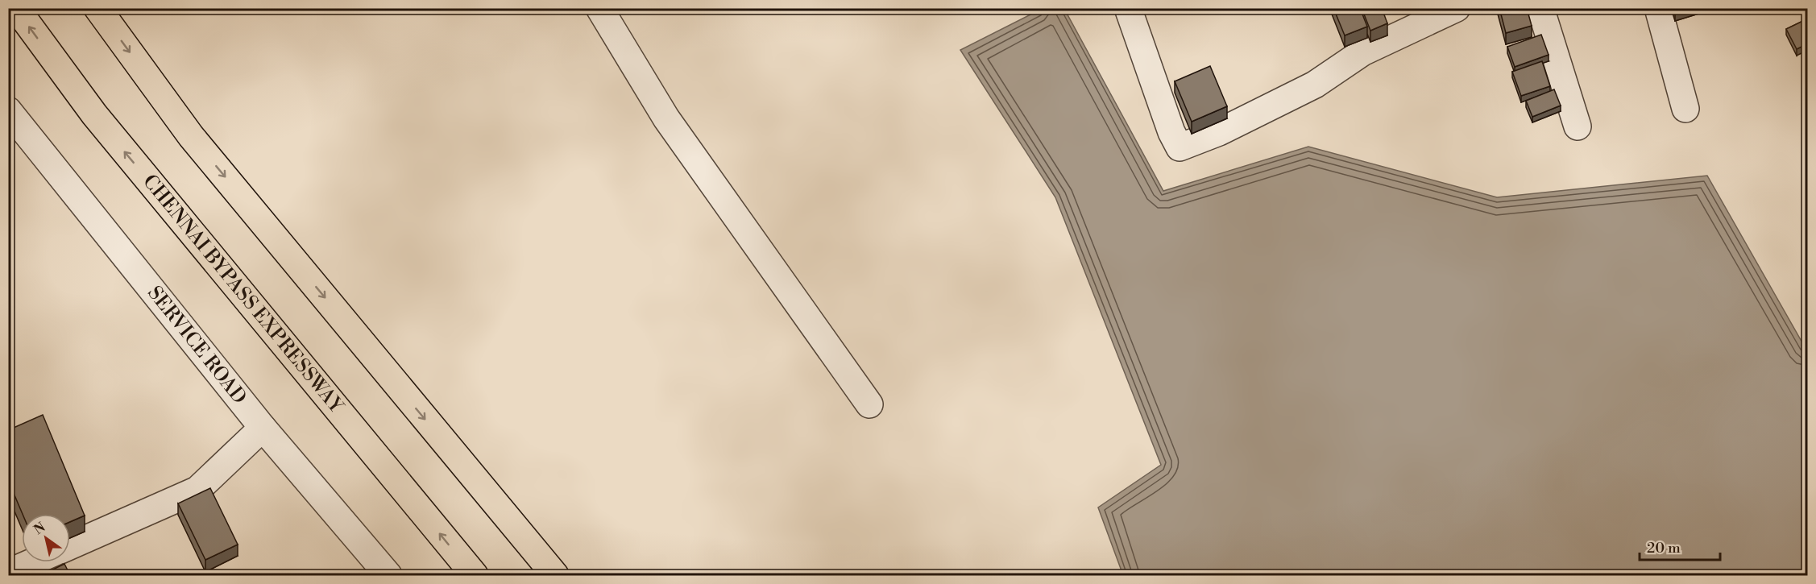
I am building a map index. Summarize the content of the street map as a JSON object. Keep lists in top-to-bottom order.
{
  "streets": {
    "highway": ["CHENNAI BYPASS EXPRESSWAY"],
    "street": ["SERVICE ROAD"]
  },
  "scale_bar": "20 m",
  "north": "top left"
}
